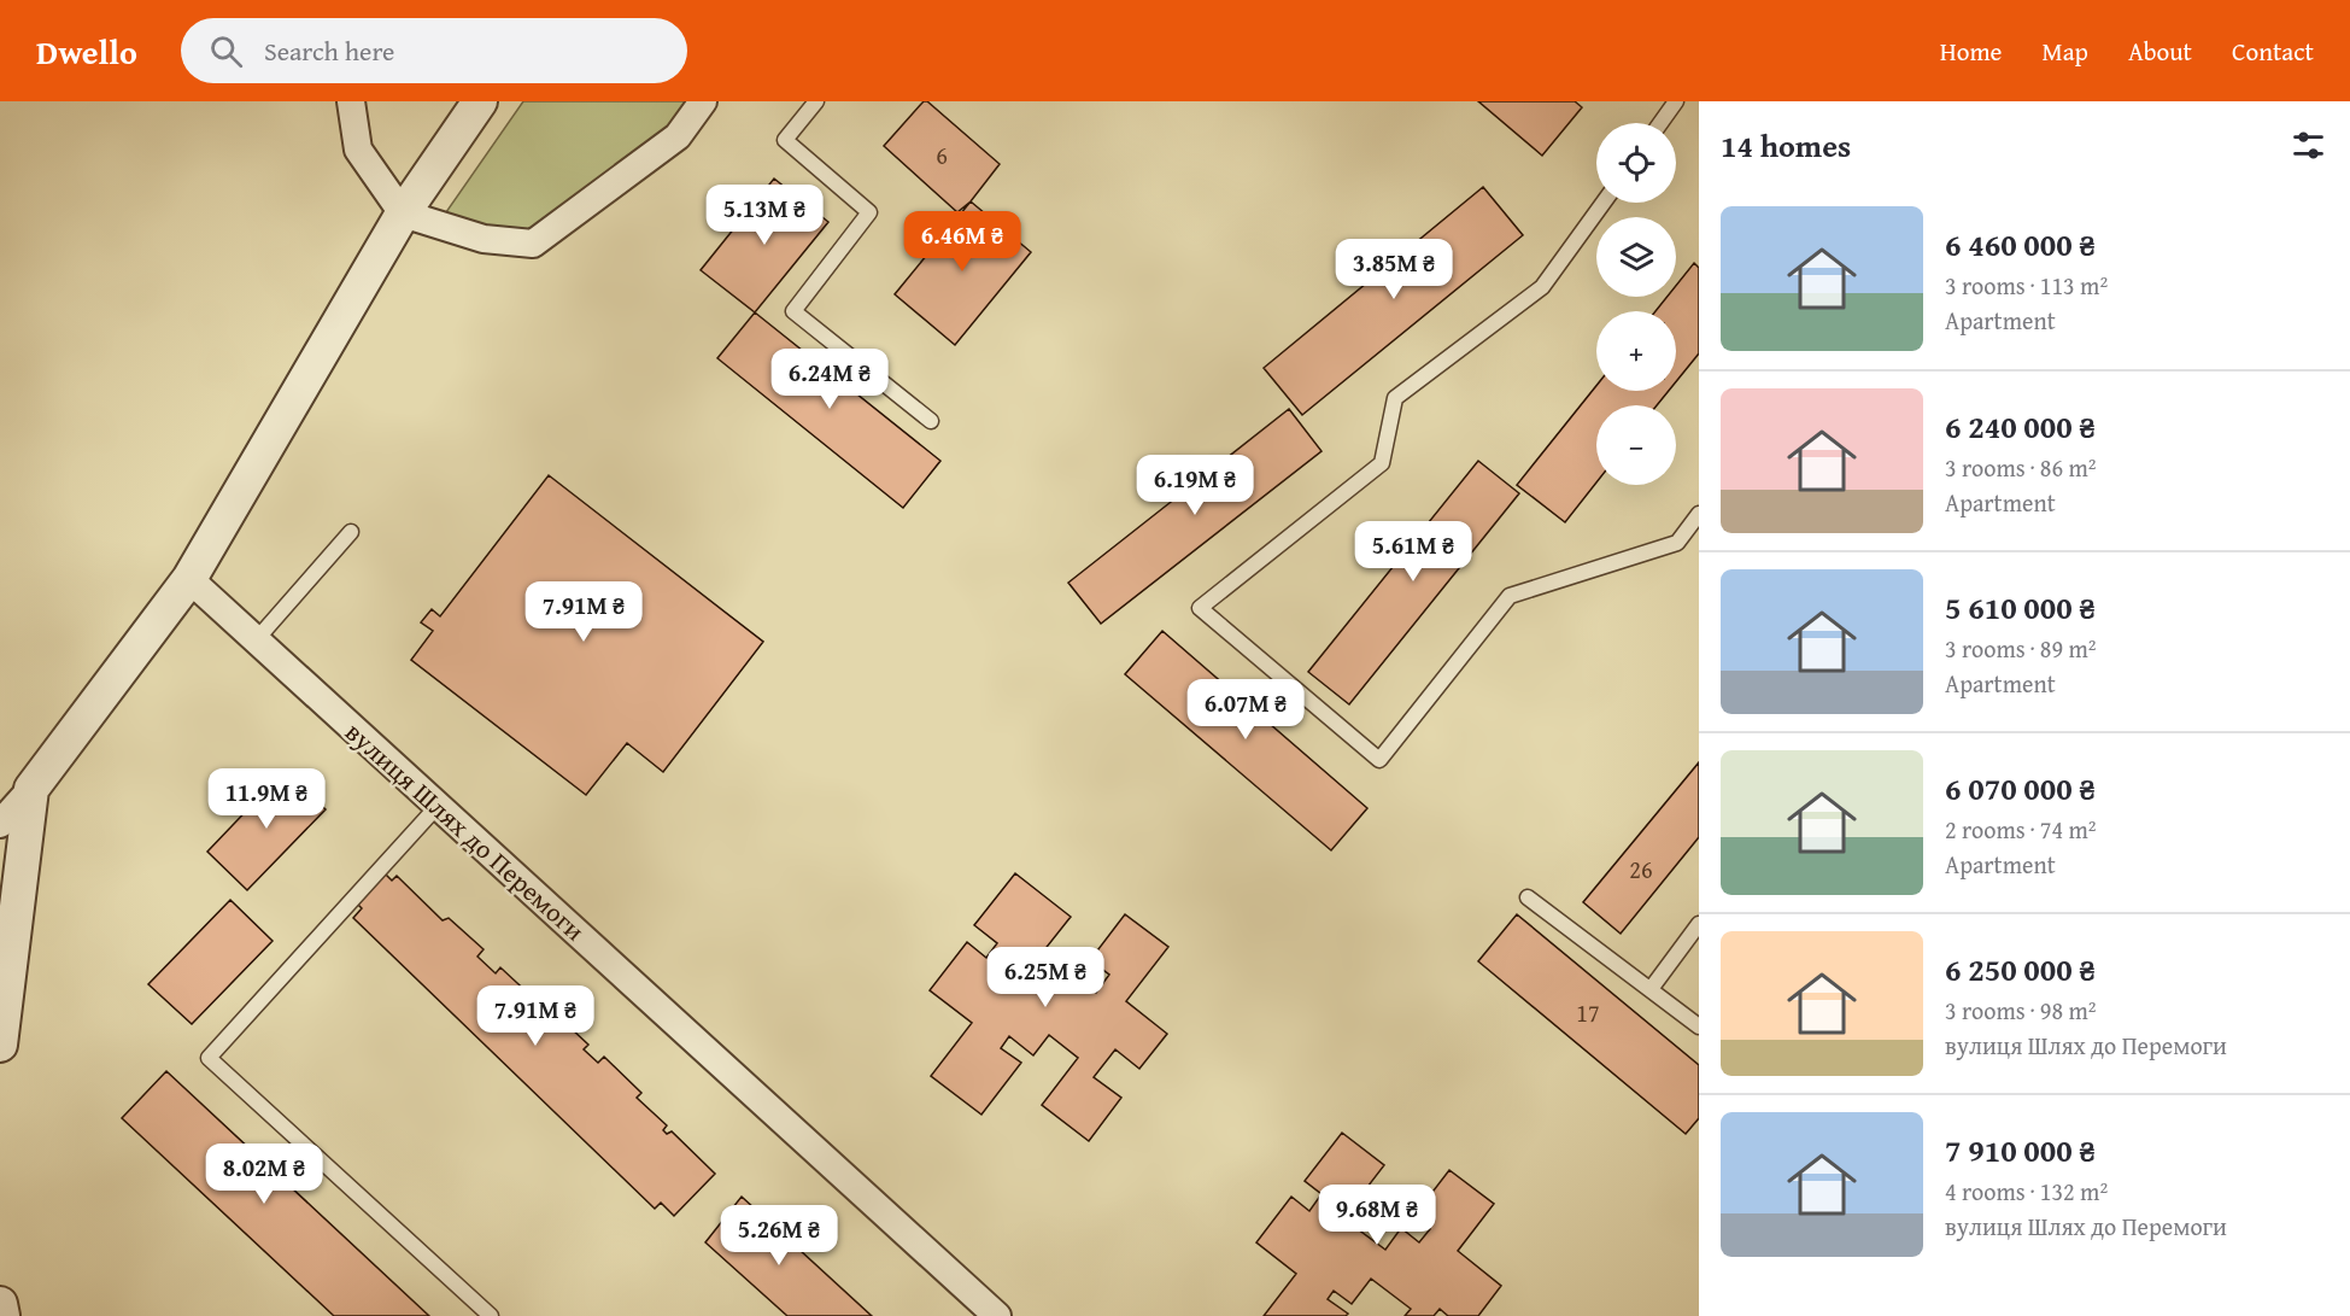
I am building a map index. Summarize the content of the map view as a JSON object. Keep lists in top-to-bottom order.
{
  "streets": {
    "street": ["вулиця Шлях до Перемоги"]
  },
  "house_numbers": ["6", "26", "17"],
  "page": {
    "header": "Dwello",
    "search": "Search here",
    "nav": [
      "Home",
      "Map",
      "About",
      "Contact"
    ],
    "heading": "14 homes",
    "map_buttons": ["+", "−"],
    "price": [
      "5.13M ₴",
      "6.46M ₴",
      "3.85M ₴",
      "6.24M ₴",
      "6.19M ₴",
      "5.61M ₴",
      "7.91M ₴",
      "6.07M ₴",
      "11.9M ₴",
      "6.25M ₴",
      "7.91M ₴",
      "8.02M ₴",
      "9.68M ₴",
      "5.26M ₴"
    ],
    "list": [
      {
        "name": "6 460 000 ₴",
        "note": "3 rooms · 113 m² · Apartment"
      },
      {
        "name": "6 240 000 ₴",
        "note": "3 rooms · 86 m² · Apartment"
      },
      {
        "name": "5 610 000 ₴",
        "note": "3 rooms · 89 m² · Apartment"
      },
      {
        "name": "6 070 000 ₴",
        "note": "2 rooms · 74 m² · Apartment"
      },
      {
        "name": "6 250 000 ₴",
        "note": "3 rooms · 98 m² · вулиця Шлях до Перемоги"
      },
      {
        "name": "7 910 000 ₴",
        "note": "4 rooms · 132 m² · вулиця Шлях до Перемоги"
      }
    ]
  }
}
